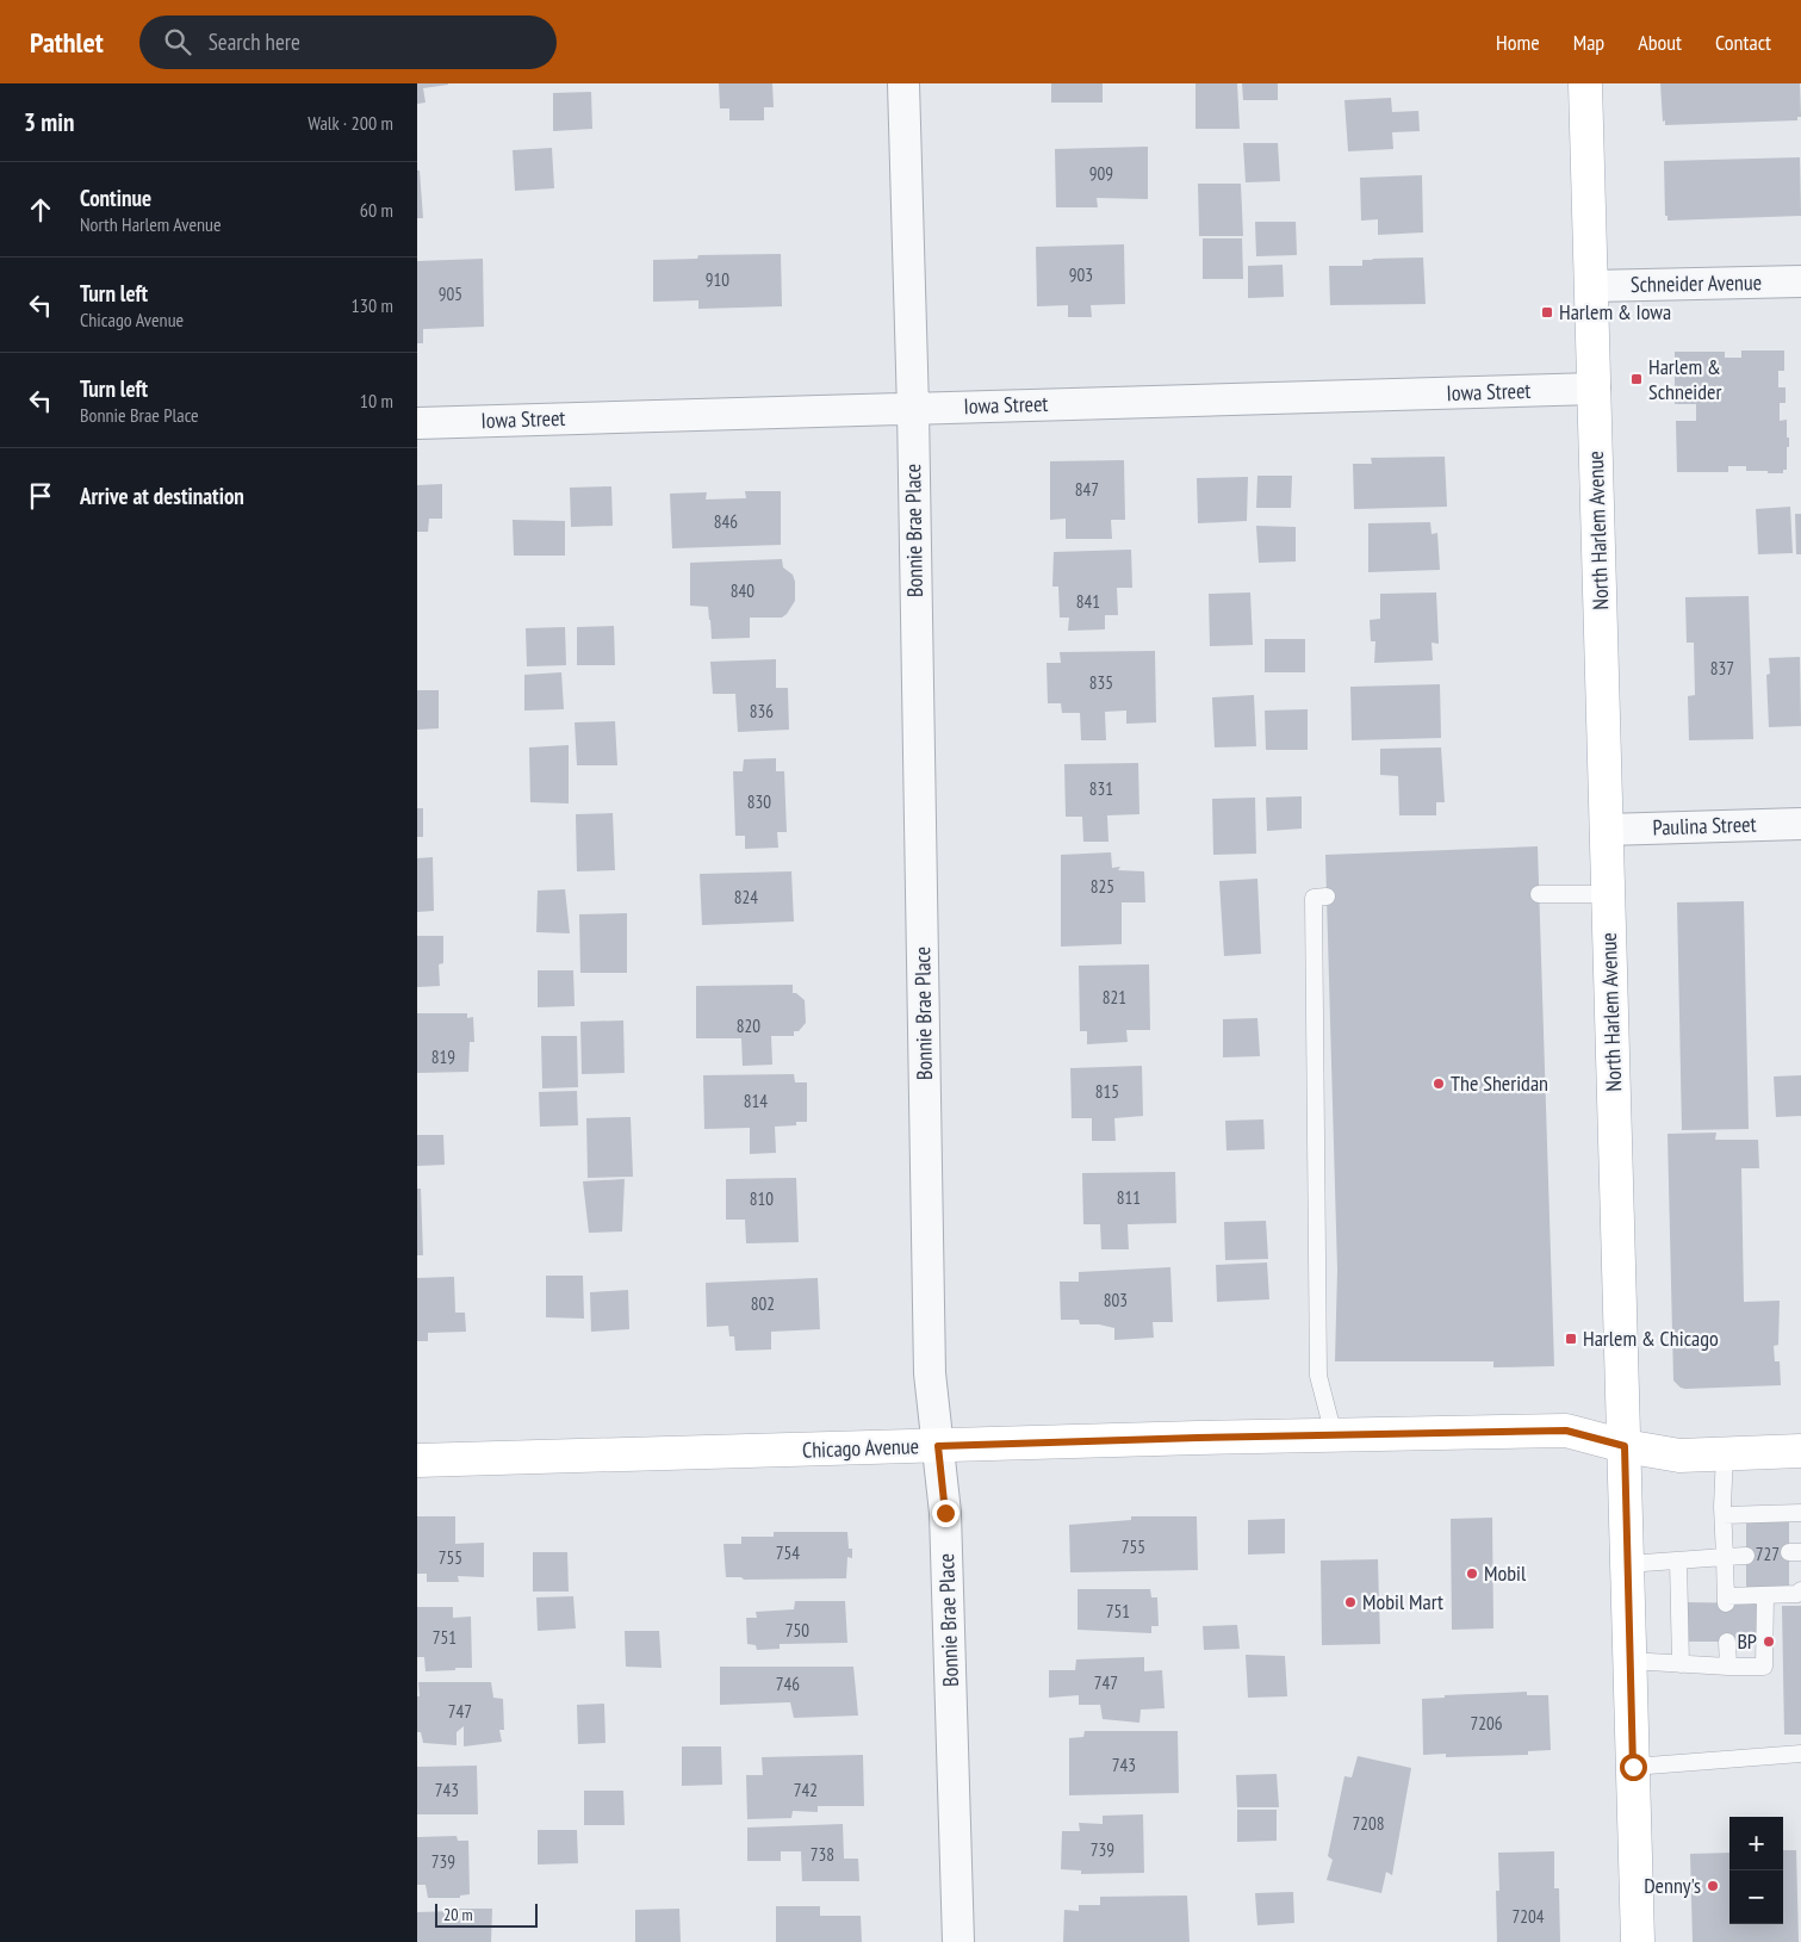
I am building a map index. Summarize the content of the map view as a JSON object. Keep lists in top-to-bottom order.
{
  "streets": {
    "main road": ["North Harlem Avenue", "Chicago Avenue"],
    "street": [
      "Schneider Avenue",
      "Iowa Street",
      "Bonnie Brae Place",
      "Paulina Street"
    ]
  },
  "crossings": [
    ["Schneider Avenue", "North Harlem Avenue"],
    ["Iowa Street", "Bonnie Brae Place"],
    ["Iowa Street", "North Harlem Avenue"],
    ["Bonnie Brae Place", "Chicago Avenue"],
    ["North Harlem Avenue", "Paulina Street"],
    ["North Harlem Avenue", "Chicago Avenue"]
  ],
  "places": {
    "transit": ["Harlem & Iowa", "Harlem & Schneider", "Harlem & Chicago"],
    "other": [
      "The Sheridan",
      "Mobil",
      "Mobil Mart",
      "BP",
      "Denny's"
    ]
  },
  "house_numbers": [
    "909",
    "903",
    "910",
    "905",
    "847",
    "846",
    "840",
    "841",
    "837",
    "835",
    "836",
    "831",
    "830",
    "825",
    "824",
    "821",
    "820",
    "819",
    "815",
    "814",
    "811",
    "810",
    "803",
    "802",
    "755",
    "754",
    "727",
    "755",
    "751",
    "750",
    "751",
    "747",
    "746",
    "747",
    "7206",
    "743",
    "743",
    "742",
    "7208",
    "739",
    "738",
    "739",
    "7204"
  ],
  "scale_bar": "20 m",
  "page": {
    "header": "Pathlet",
    "search": "Search here",
    "nav": [
      "Home",
      "Map",
      "About",
      "Contact"
    ],
    "heading": ["3 min", "Walk · 200 m"],
    "list": [
      ["Continue", "North Harlem Avenue", "60 m"],
      ["Turn left", "Chicago Avenue", "130 m"],
      ["Turn left", "Bonnie Brae Place", "10 m"],
      "Arrive at destination"
    ],
    "map_buttons": ["+", "−"],
    "scale": "20 m"
  }
}
